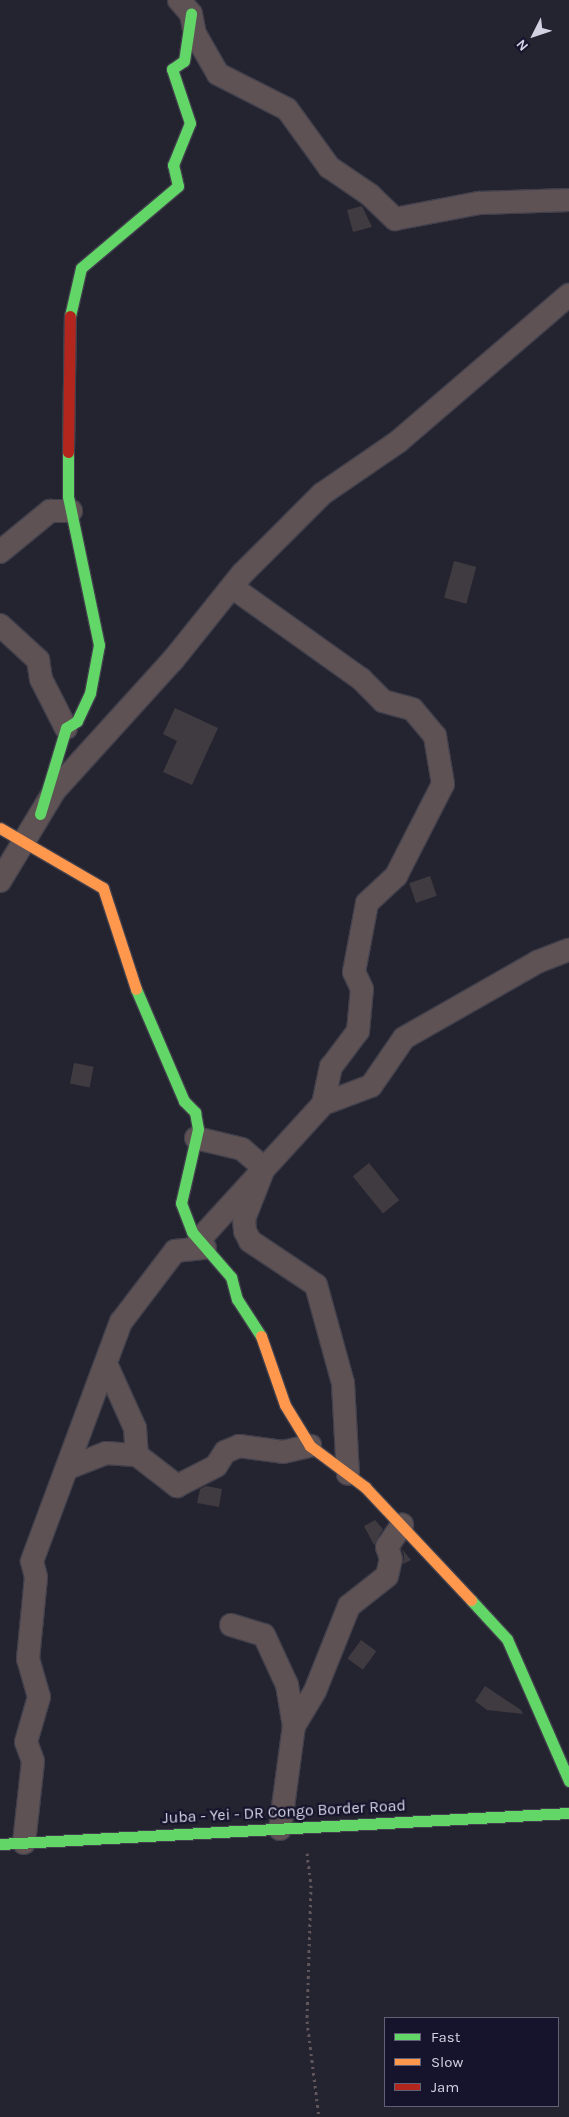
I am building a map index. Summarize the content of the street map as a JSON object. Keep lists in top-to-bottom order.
{
  "streets": {
    "street": ["Juba - Yei - DR Congo Border Road"]
  },
  "legend": ["Fast", "Slow", "Jam"],
  "north": "bottom left"
}
